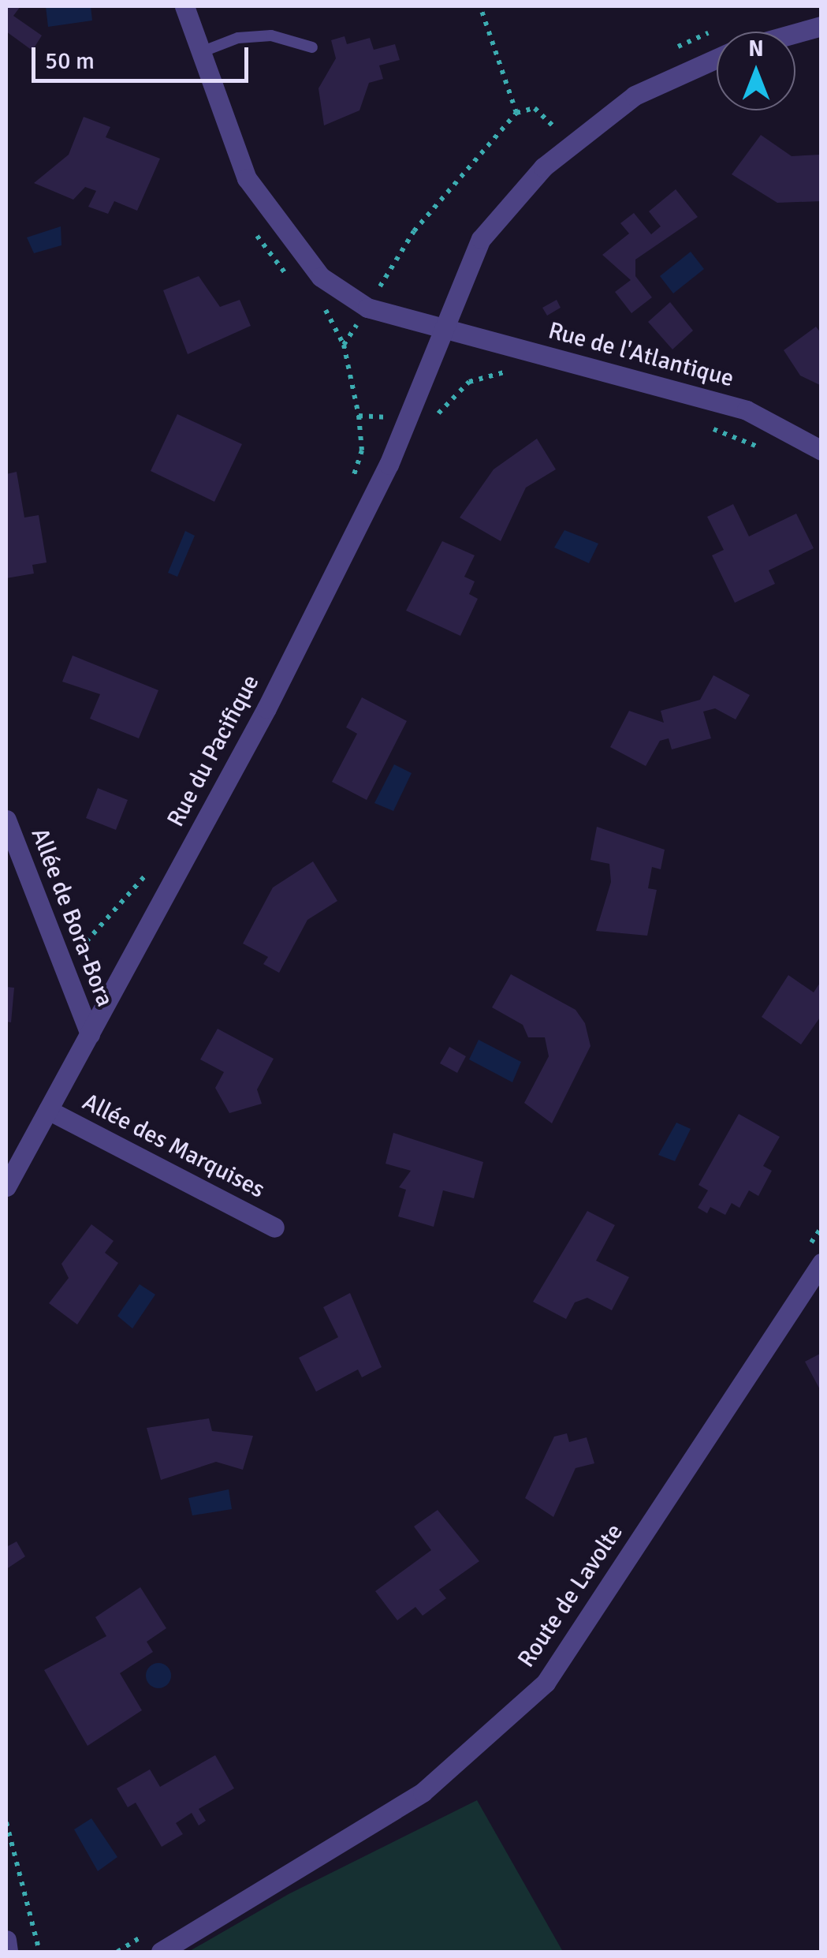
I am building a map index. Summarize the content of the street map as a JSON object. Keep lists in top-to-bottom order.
{
  "streets": {
    "street": [
      "Rue de l'Atlantique",
      "Rue du Pacifique",
      "Allée de Bora-Bora",
      "Allée des Marquises",
      "Route de Lavolte"
    ]
  },
  "crossings": [
    ["Rue de l'Atlantique", "Rue du Pacifique"],
    ["Rue du Pacifique", "Allée de Bora-Bora"],
    ["Rue du Pacifique", "Allée des Marquises"]
  ],
  "scale_bar": "50 m",
  "north": "top"
}
